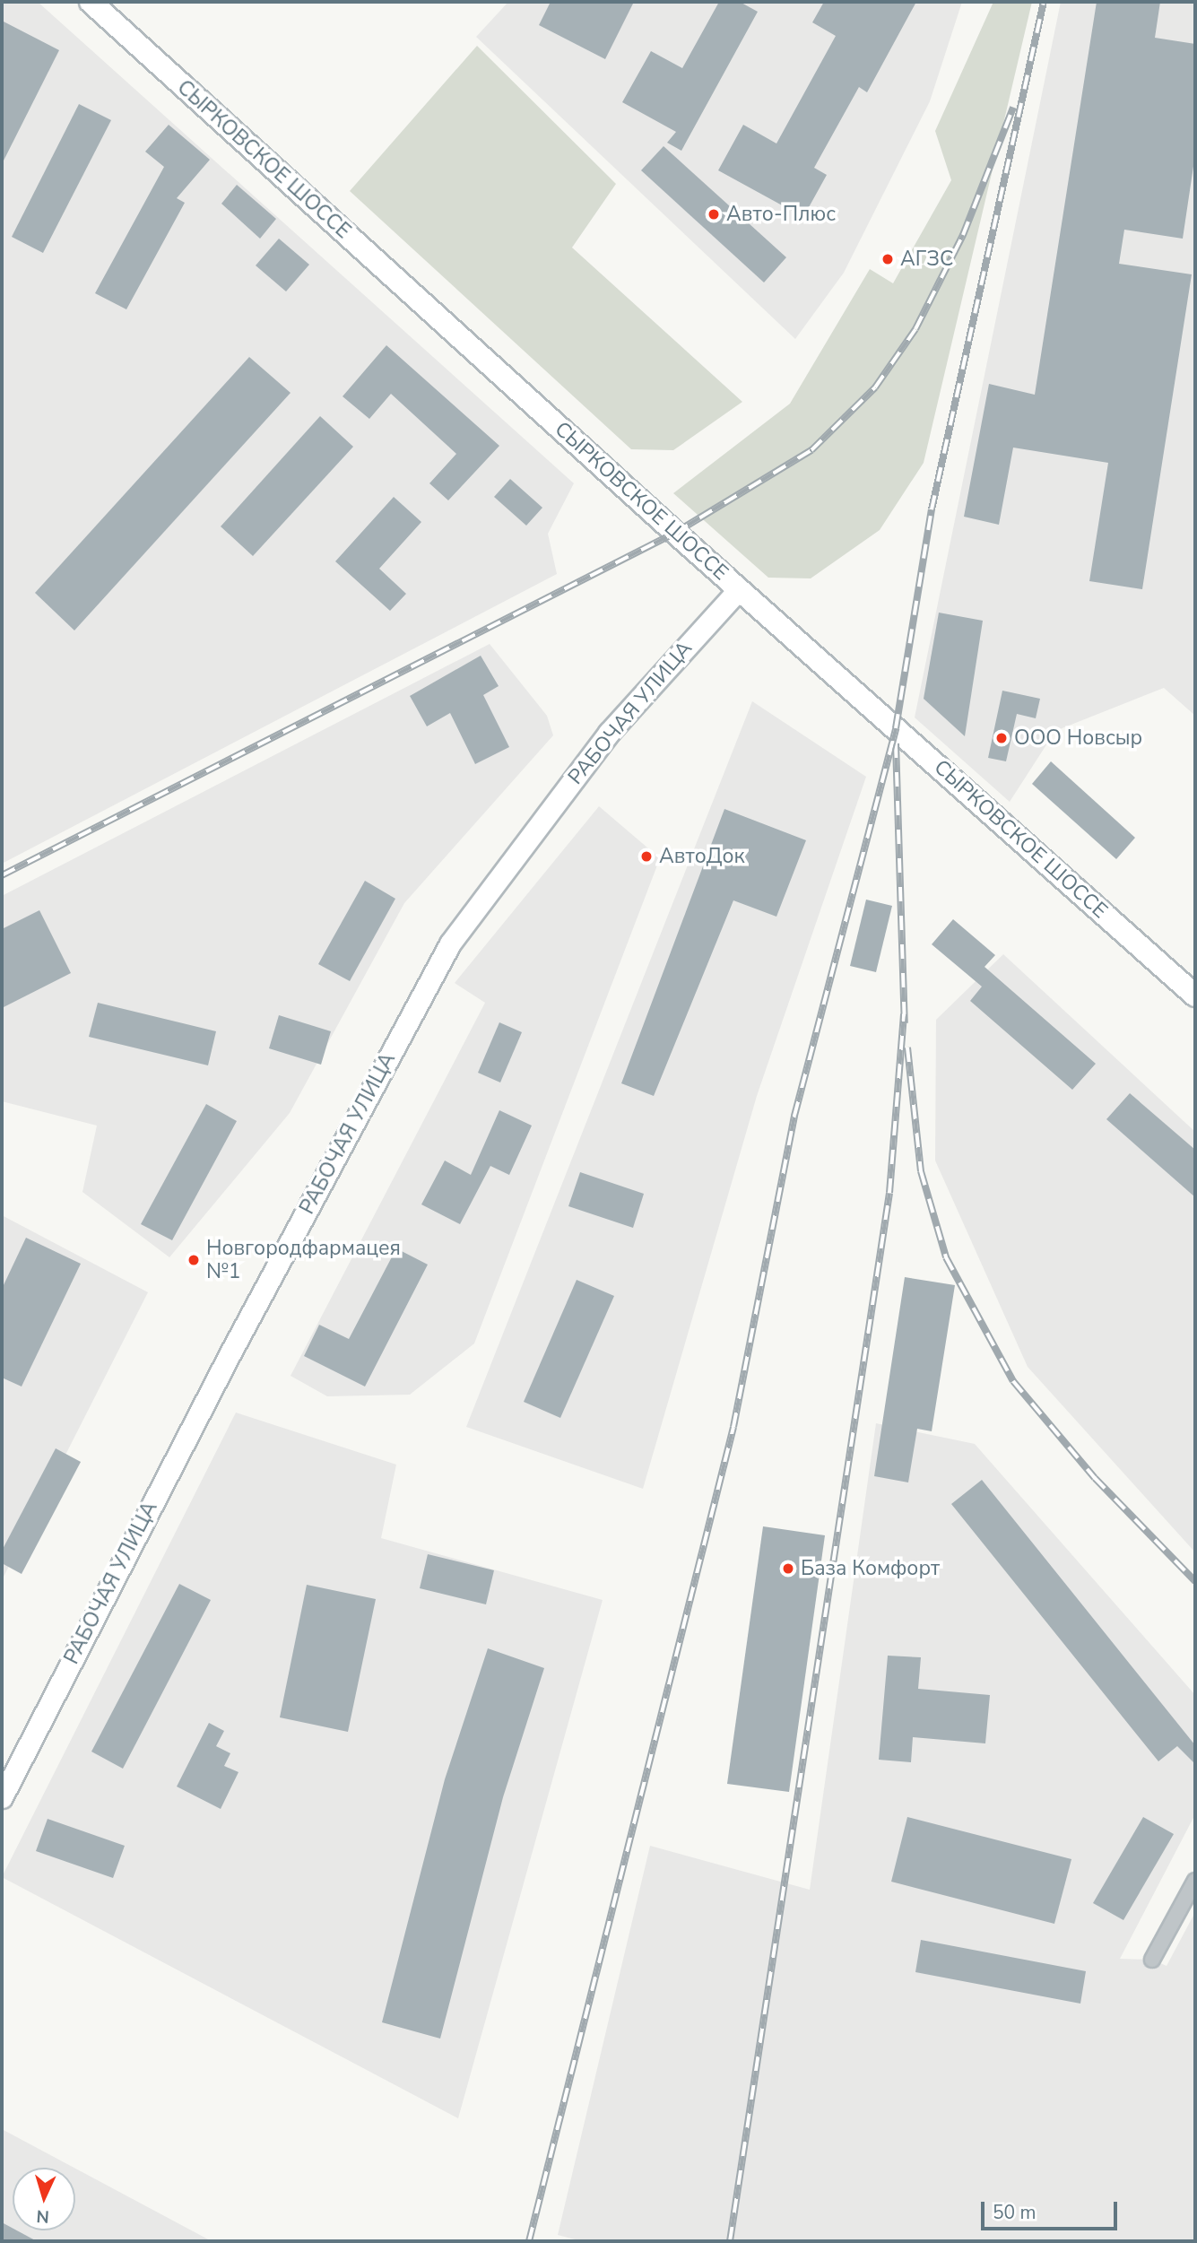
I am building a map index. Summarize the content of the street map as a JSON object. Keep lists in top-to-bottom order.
{
  "streets": {
    "main road": ["СЫРКОВСКОЕ ШОССЕ", "РАБОЧАЯ УЛИЦА"]
  },
  "crossings": [
    ["СЫРКОВСКОЕ ШОССЕ", "РАБОЧАЯ УЛИЦА"]
  ],
  "places": [
    "Авто-Плюс",
    "АГЗС",
    "ООО Новсыр",
    "АвтоДок",
    "Новгородфармацея №1",
    "База Комфорт"
  ],
  "scale_bar": "50 m",
  "north": "bottom"
}
